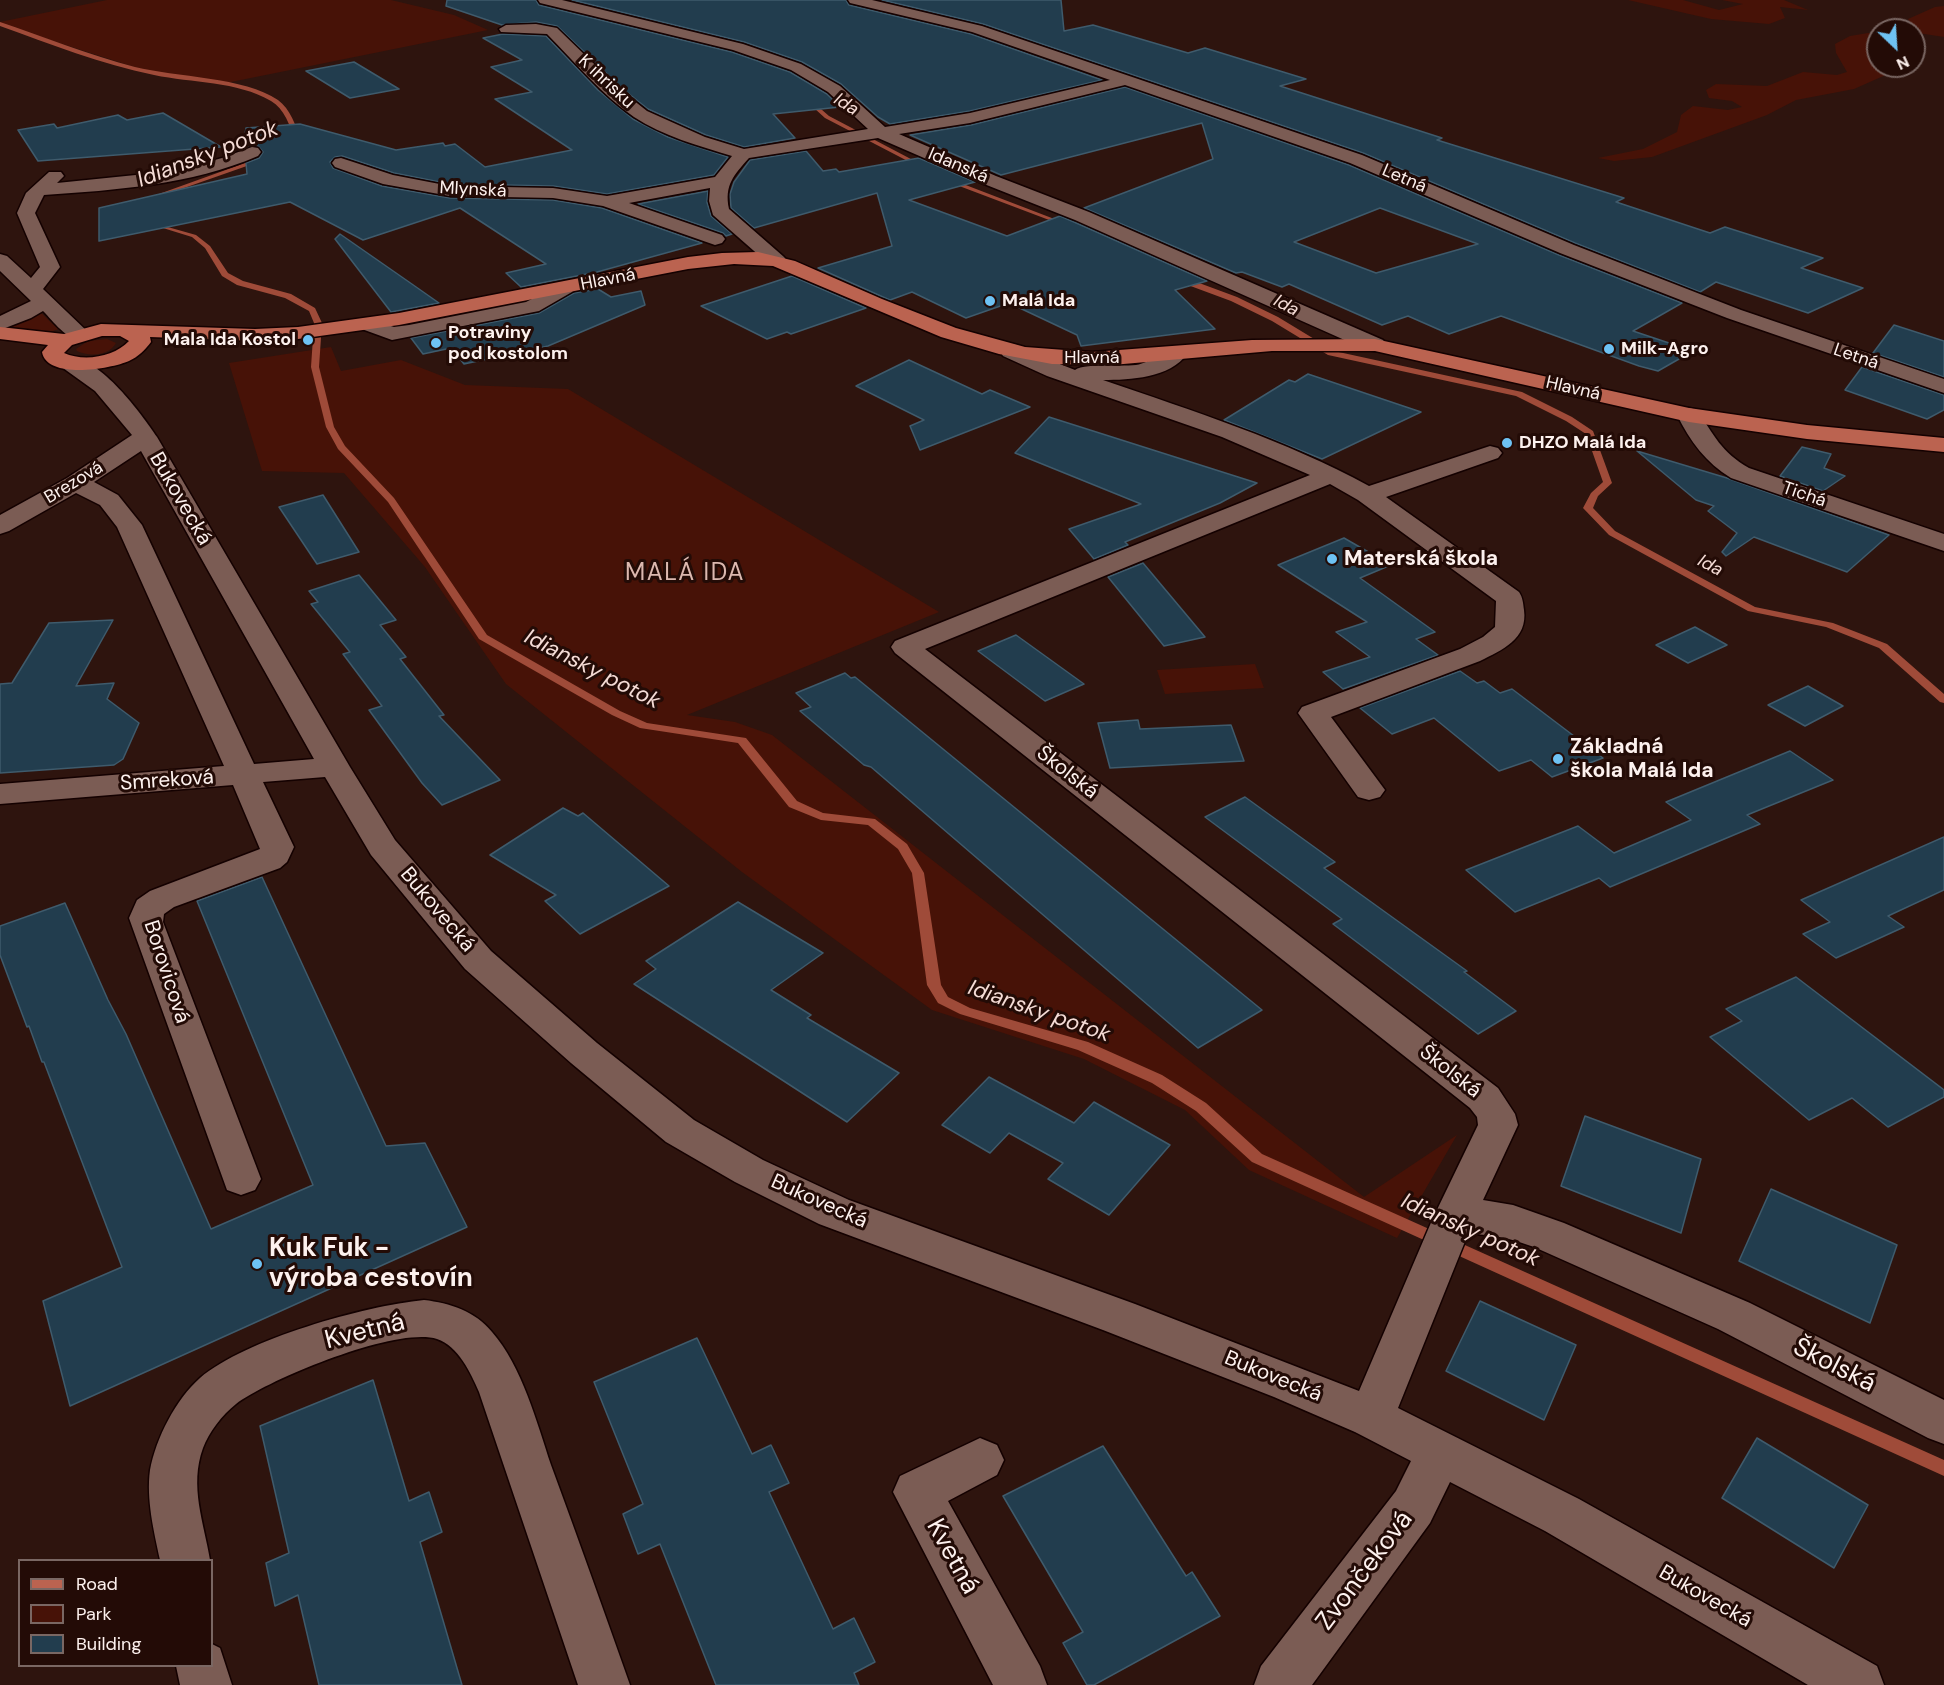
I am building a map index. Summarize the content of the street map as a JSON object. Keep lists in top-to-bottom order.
{
  "streets": {
    "main road": ["Hlavná"],
    "street": [
      "K ihrisku",
      "Idanská",
      "Letná",
      "Mlynská",
      "Brezová",
      "Tichá",
      "Bukovecká",
      "Školská",
      "Smreková",
      "Borovicová",
      "Kvetná",
      "Zvončeková"
    ]
  },
  "crossings": [
    ["K ihrisku", "Idanská"],
    ["K ihrisku", "Letná"],
    ["Idanská", "Hlavná"],
    ["Hlavná", "Tichá"],
    ["Brezová", "Bukovecká"],
    ["Bukovecká", "Školská"],
    ["Bukovecká", "Smreková"],
    ["Bukovecká", "Zvončeková"],
    ["Smreková", "Borovicová"]
  ],
  "districts": ["MALÁ IDA"],
  "water": ["Ida", "Idiansky potok"],
  "places": [
    "Malá Ida",
    "Mala Ida Kostol",
    "Potraviny pod kostolom",
    "Milk-Agro",
    "DHZO Malá Ida",
    "Materská škola",
    "Základná škola Malá Ida",
    "Kuk Fuk - výroba cestovín"
  ],
  "legend": ["Road", "Park", "Building"],
  "north": "bottom right"
}
